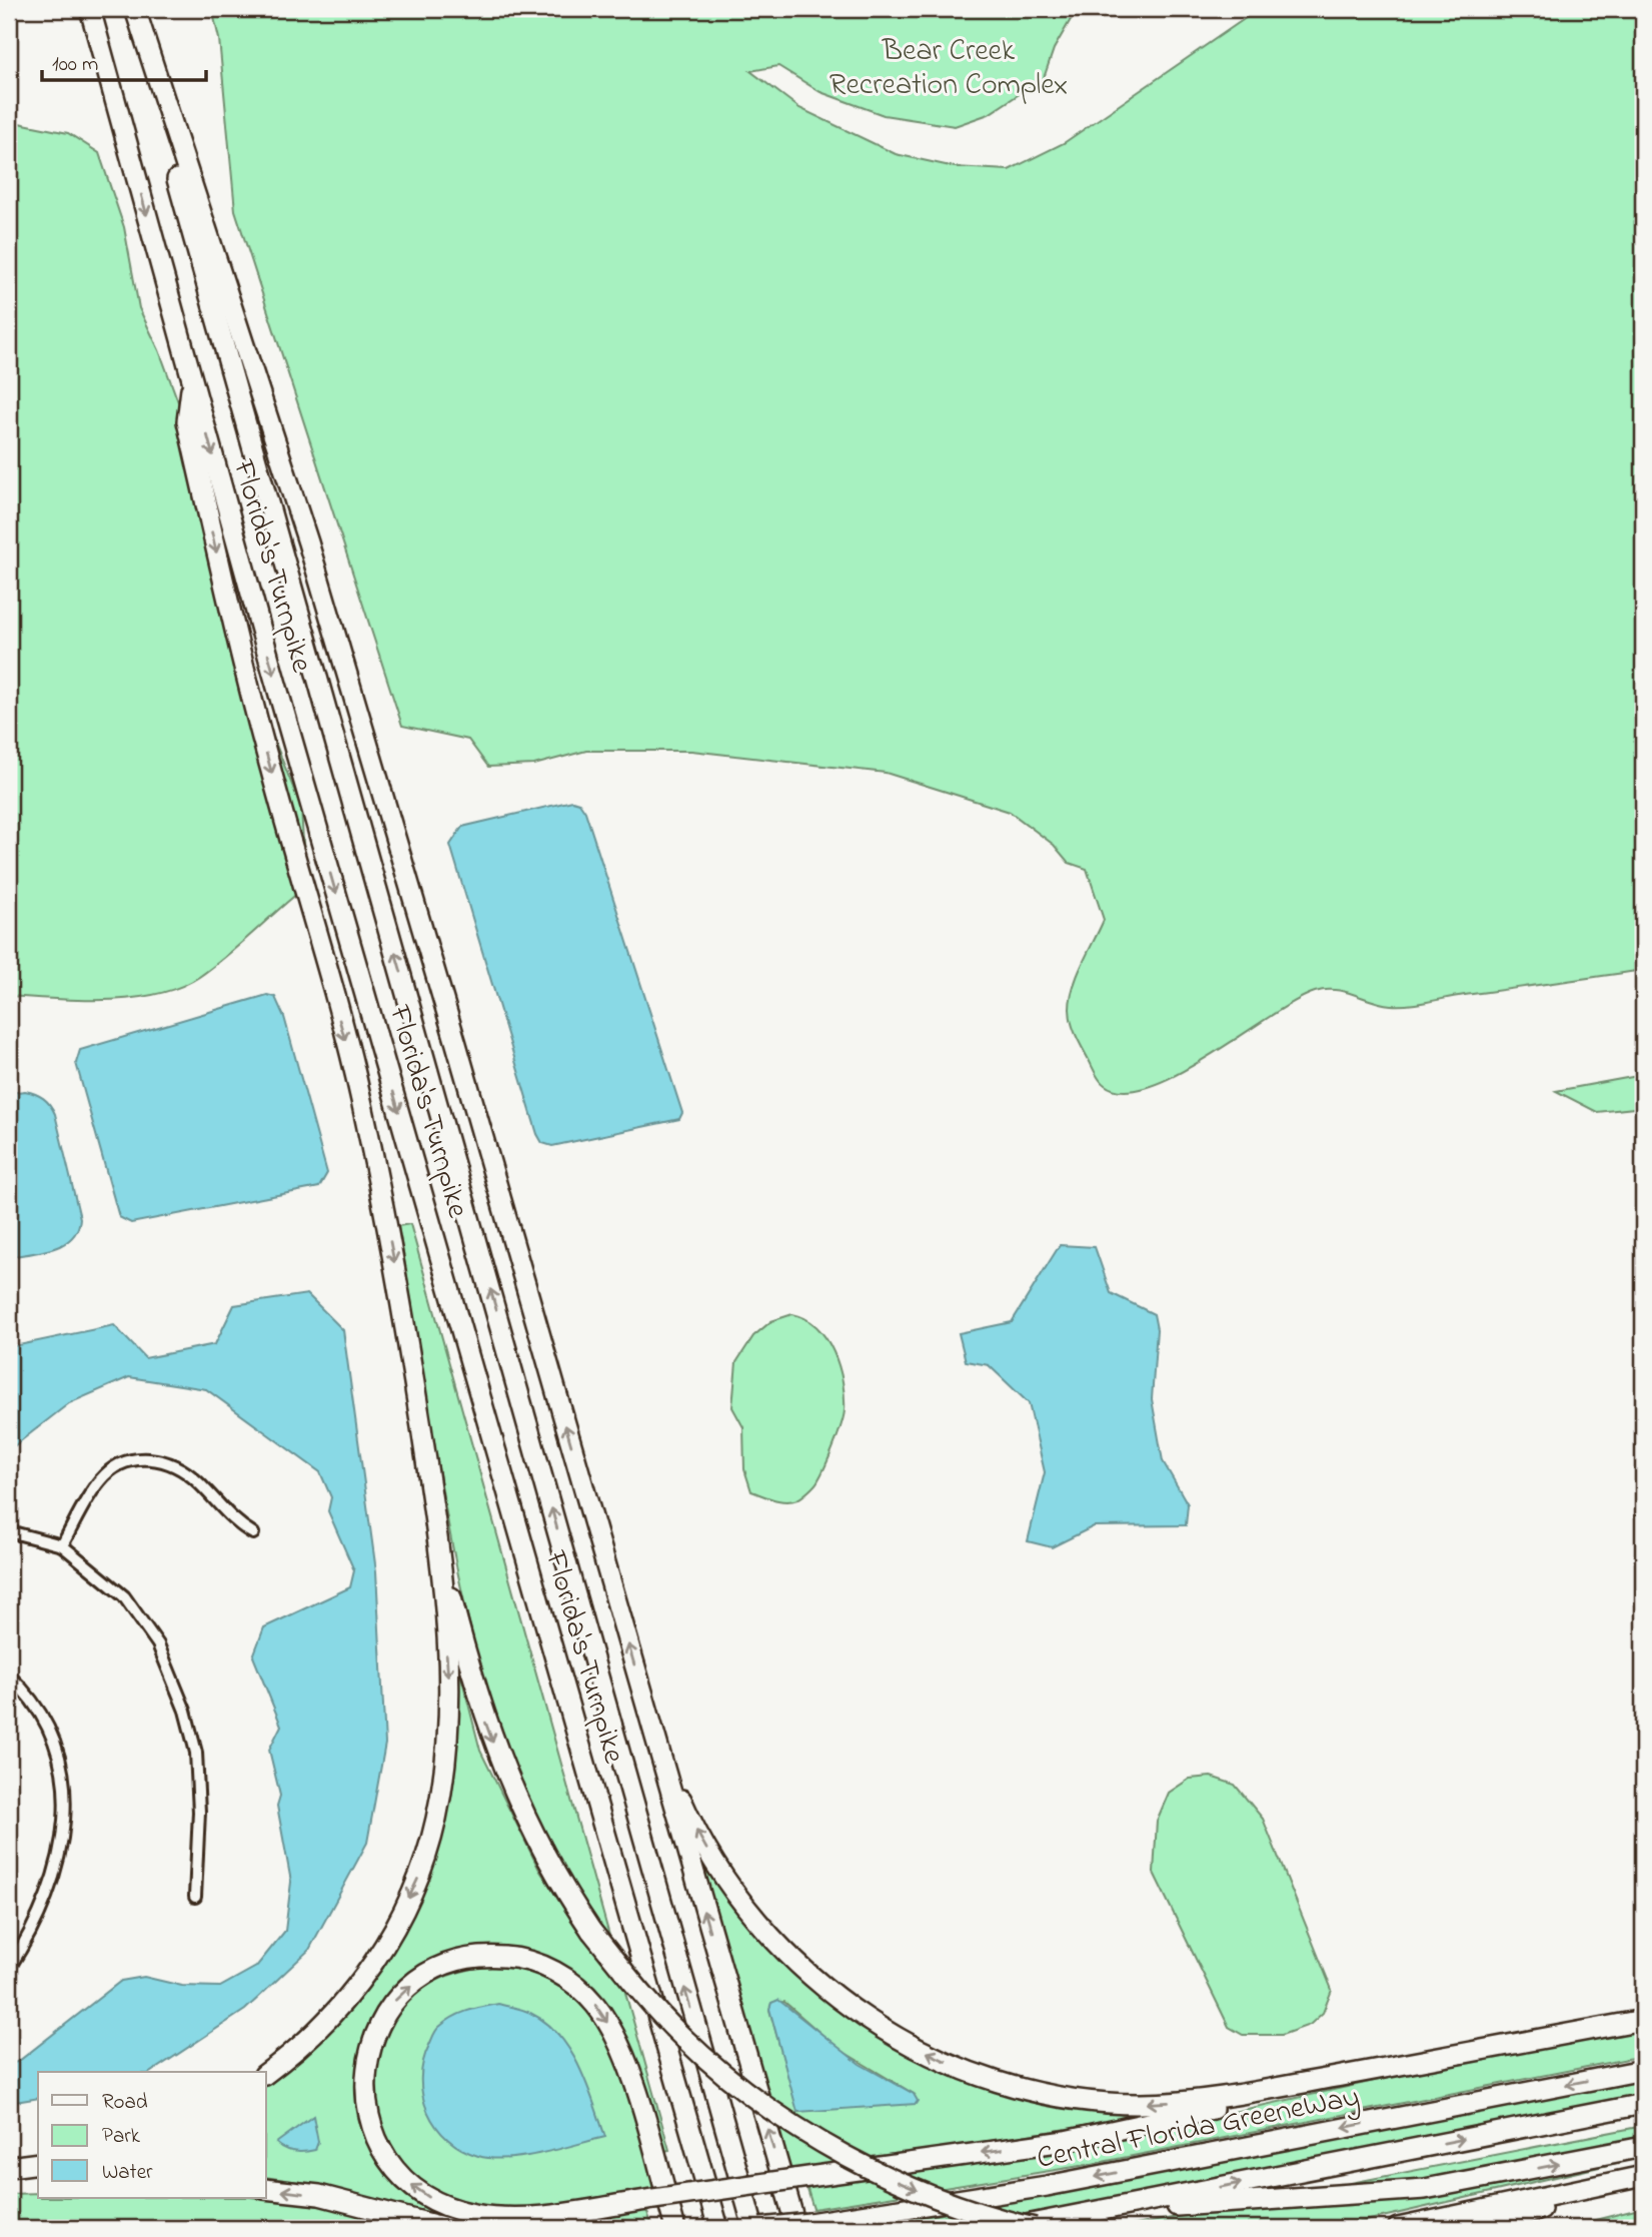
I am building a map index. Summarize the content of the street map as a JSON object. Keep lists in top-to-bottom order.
{
  "streets": {
    "highway": ["Florida's Turnpike", "Central Florida GreeneWay"]
  },
  "parks": ["Bear Creek Recreation Complex"],
  "legend": ["Road", "Park", "Water"],
  "scale_bar": "100 m"
}
